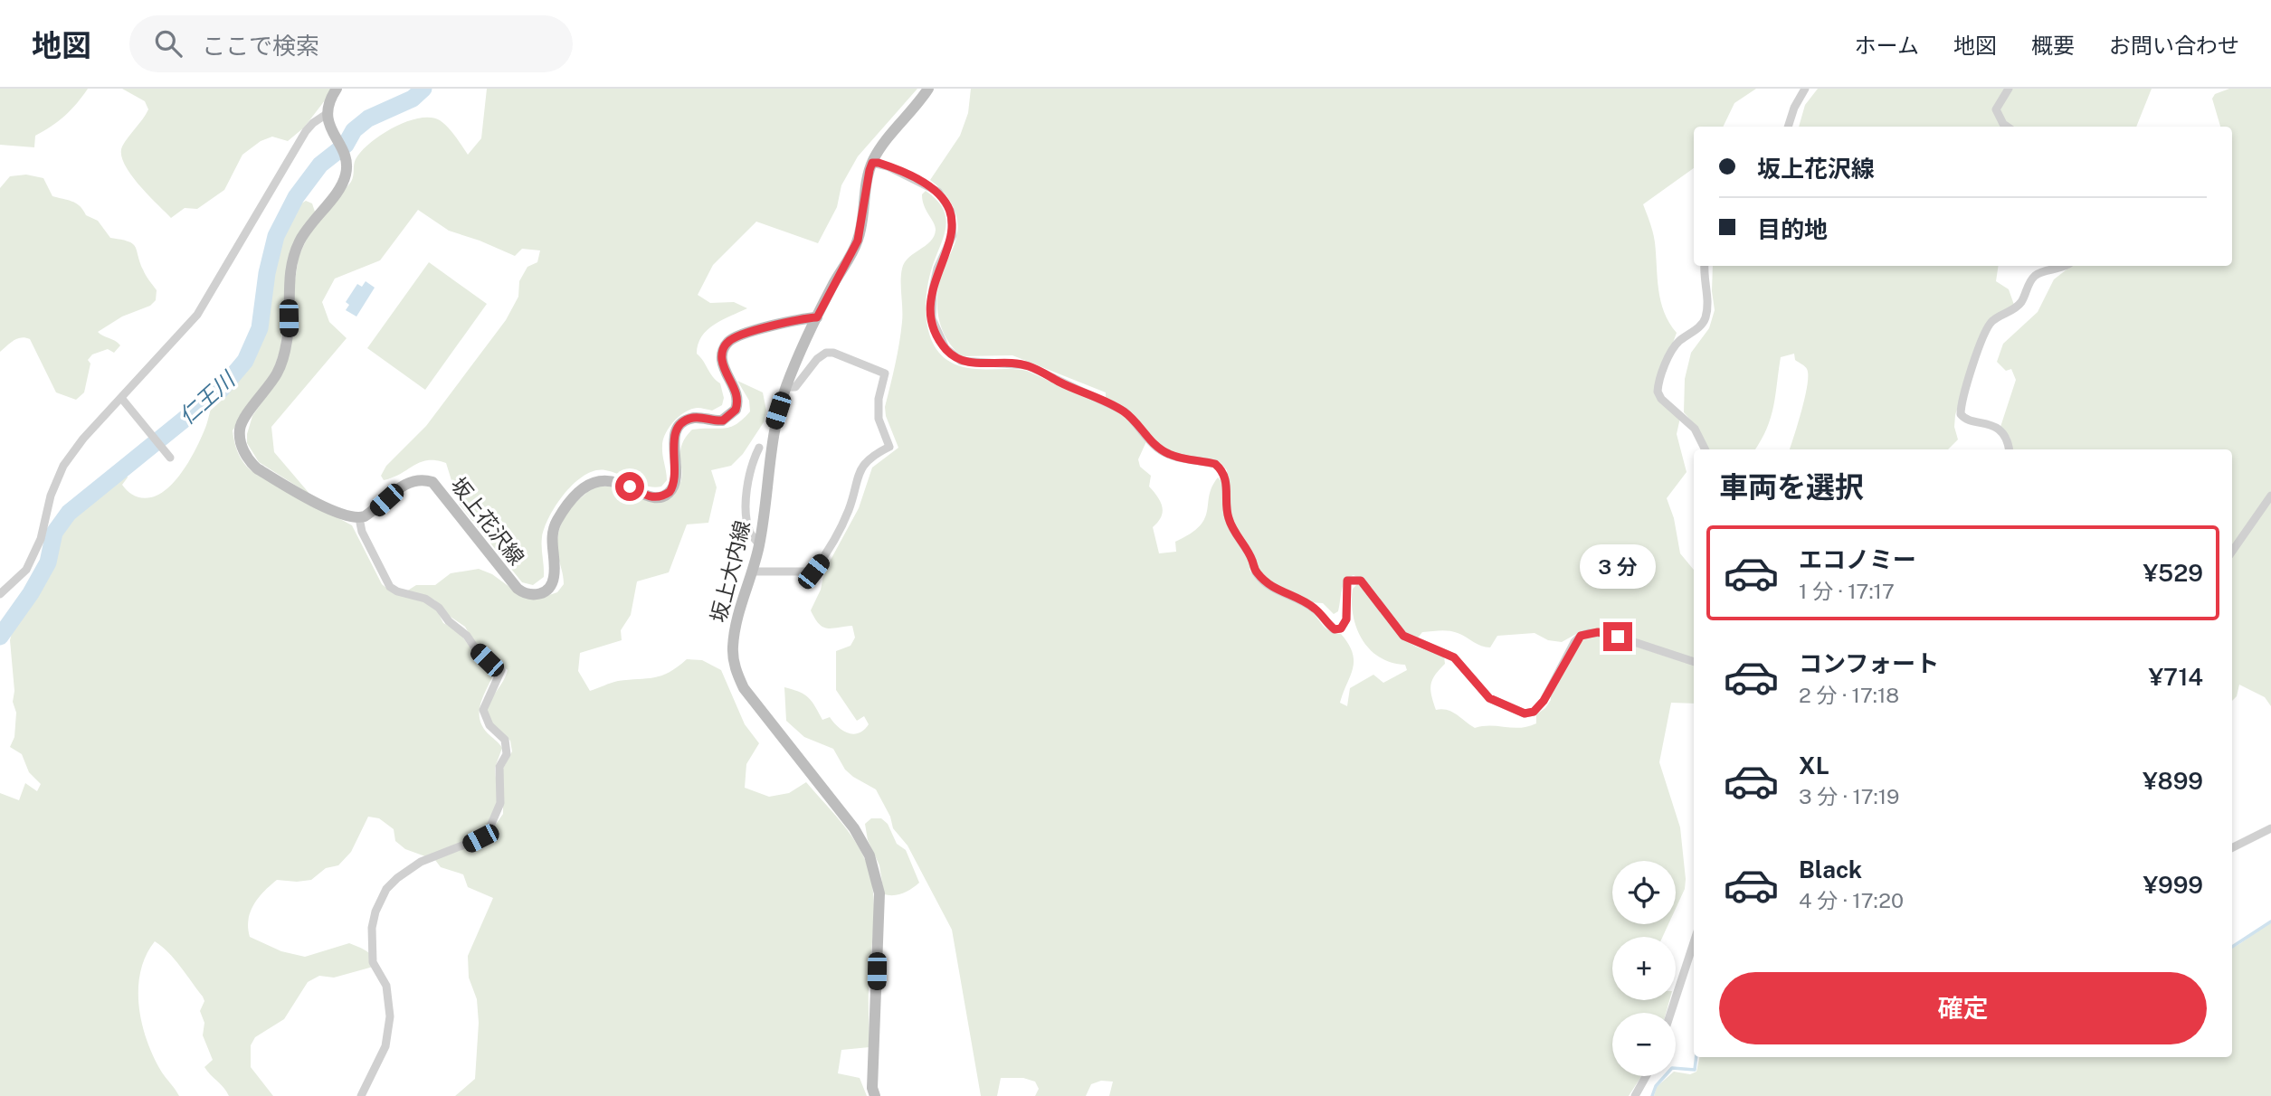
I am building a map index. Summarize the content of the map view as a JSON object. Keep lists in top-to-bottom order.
{
  "streets": {
    "main road": ["坂上花沢線", "坂上大内線"]
  },
  "crossings": [
    ["坂上花沢線", "坂上大内線"]
  ],
  "water": ["仁王川"],
  "page": {
    "header": "地図",
    "search": "ここで検索",
    "nav": [
      "ホーム",
      "地図",
      "概要",
      "お問い合わせ"
    ],
    "banner": ["坂上花沢線", "目的地"],
    "heading": "車両を選択",
    "list": [
      {
        "name": "エコノミー",
        "note": "1 分 · 17:17",
        "value": "¥529"
      },
      {
        "name": "コンフォート",
        "note": "2 分 · 17:18",
        "value": "¥714"
      },
      {
        "name": "XL",
        "note": "3 分 · 17:19",
        "value": "¥899"
      },
      {
        "name": "Black",
        "note": "4 分 · 17:20",
        "value": "¥999"
      }
    ],
    "bubble": "3 分",
    "map_buttons": ["+", "−"],
    "buttons": "確定"
  }
}
